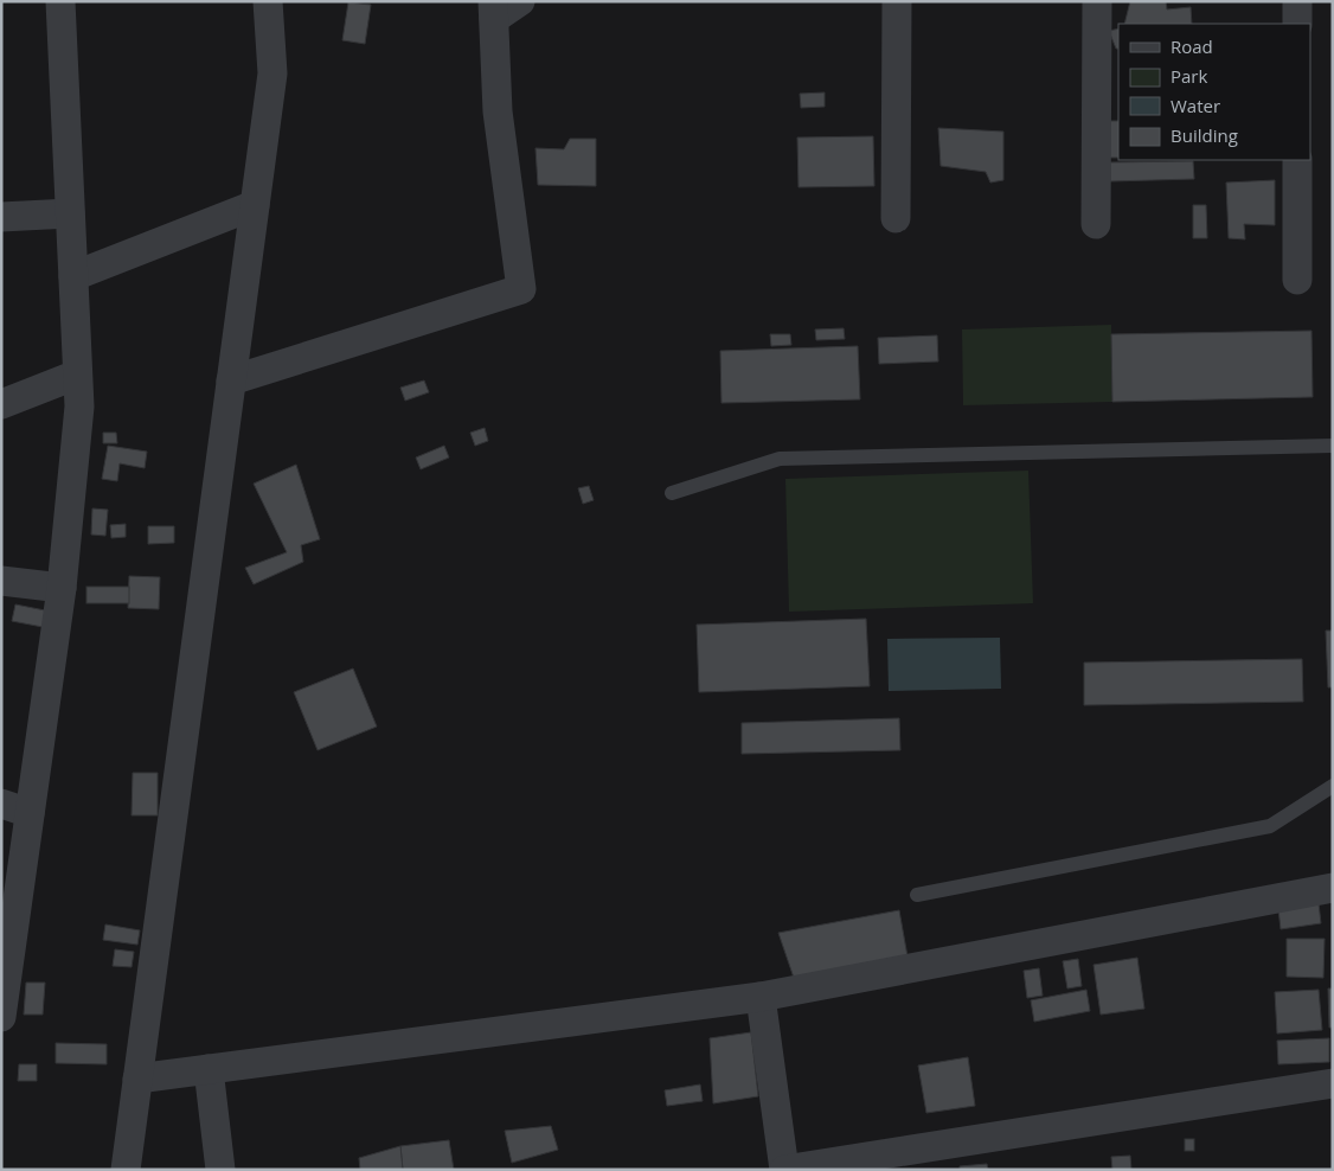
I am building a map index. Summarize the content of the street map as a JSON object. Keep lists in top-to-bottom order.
{
  "legend": [
    "Road",
    "Park",
    "Water",
    "Building"
  ]
}
